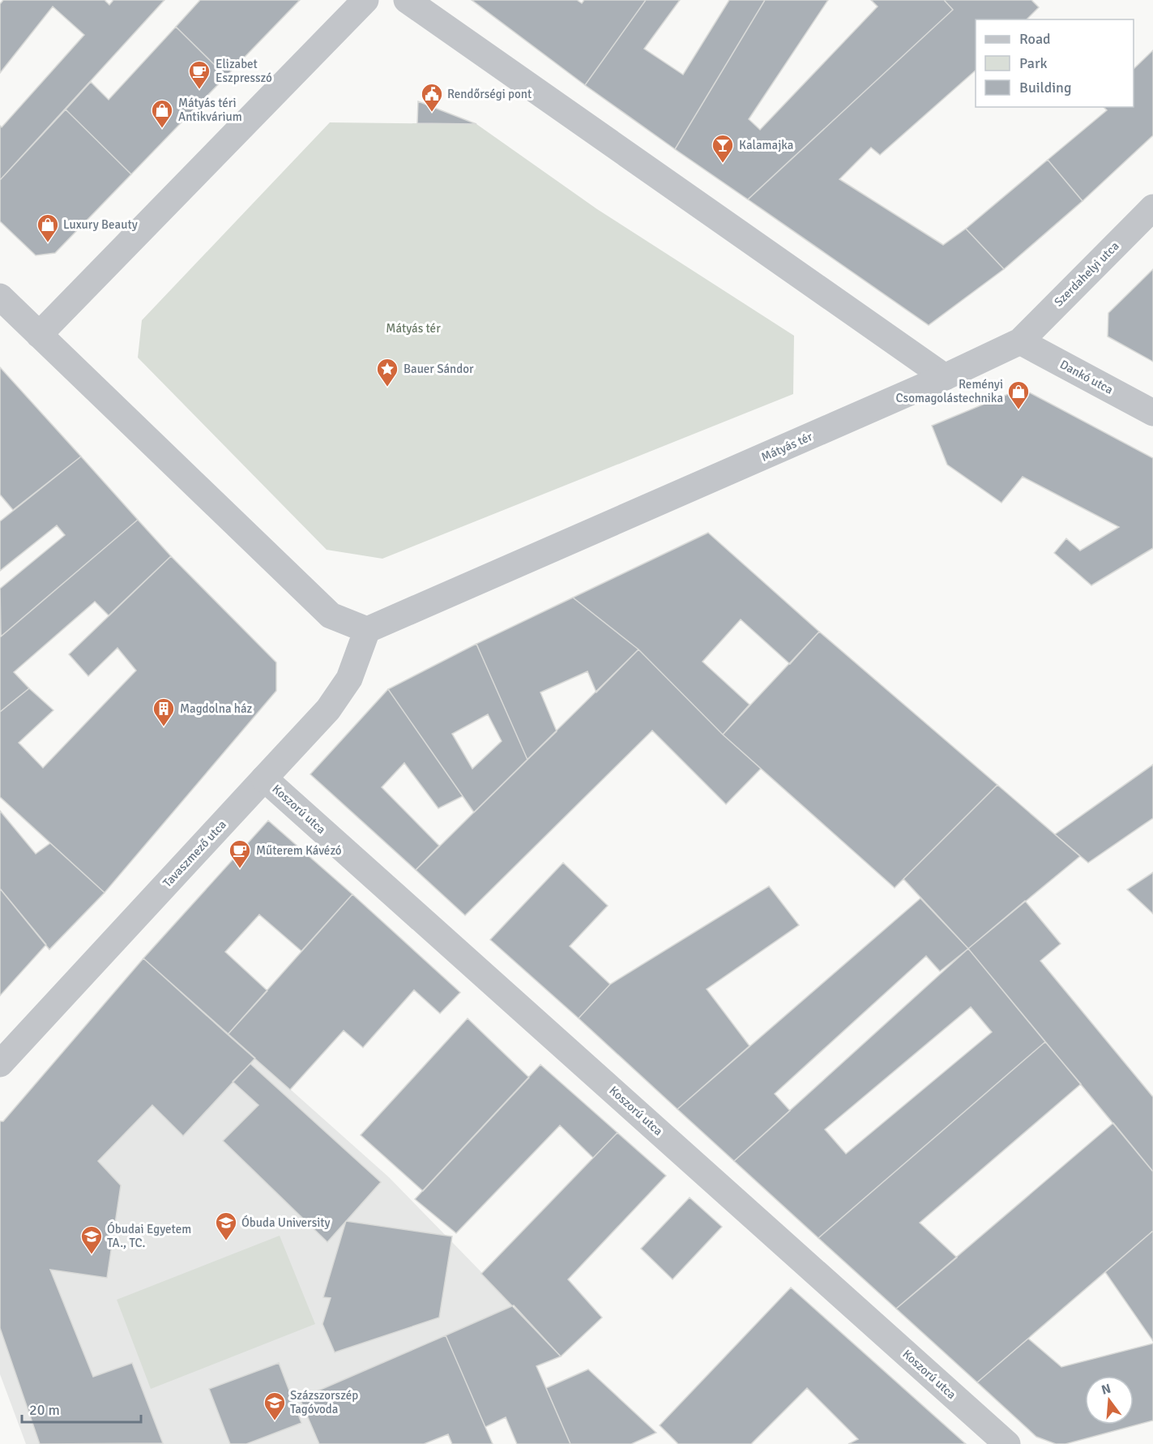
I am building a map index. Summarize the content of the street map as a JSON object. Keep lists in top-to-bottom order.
{
  "streets": {
    "street": [
      "Szerdahelyi utca",
      "Dankó utca",
      "Mátyás tér",
      "Koszorú utca",
      "Tavaszmező utca"
    ]
  },
  "crossings": [
    ["Szerdahelyi utca", "Dankó utca"],
    ["Szerdahelyi utca", "Mátyás tér"],
    ["Dankó utca", "Mátyás tér"],
    ["Mátyás tér", "Tavaszmező utca"],
    ["Koszorú utca", "Tavaszmező utca"]
  ],
  "parks": ["Mátyás tér"],
  "places": {
    "cafe": ["Elizabet Eszpresszó", "Műterem Kávézó"],
    "public building": ["Rendőrségi pont"],
    "shop": ["Mátyás téri Antikvárium", "Luxury Beauty", "Reményi Csomagolástechnika"],
    "bar": ["Kalamajka"],
    "place": ["Bauer Sándor"],
    "building": ["Magdolna ház"],
    "school or university": ["Óbuda University", "Óbudai Egyetem TA., TC.", "Százszorszép Tagóvoda"]
  },
  "legend": ["Road", "Park", "Building"],
  "scale_bar": "20 m",
  "north": "top"
}
